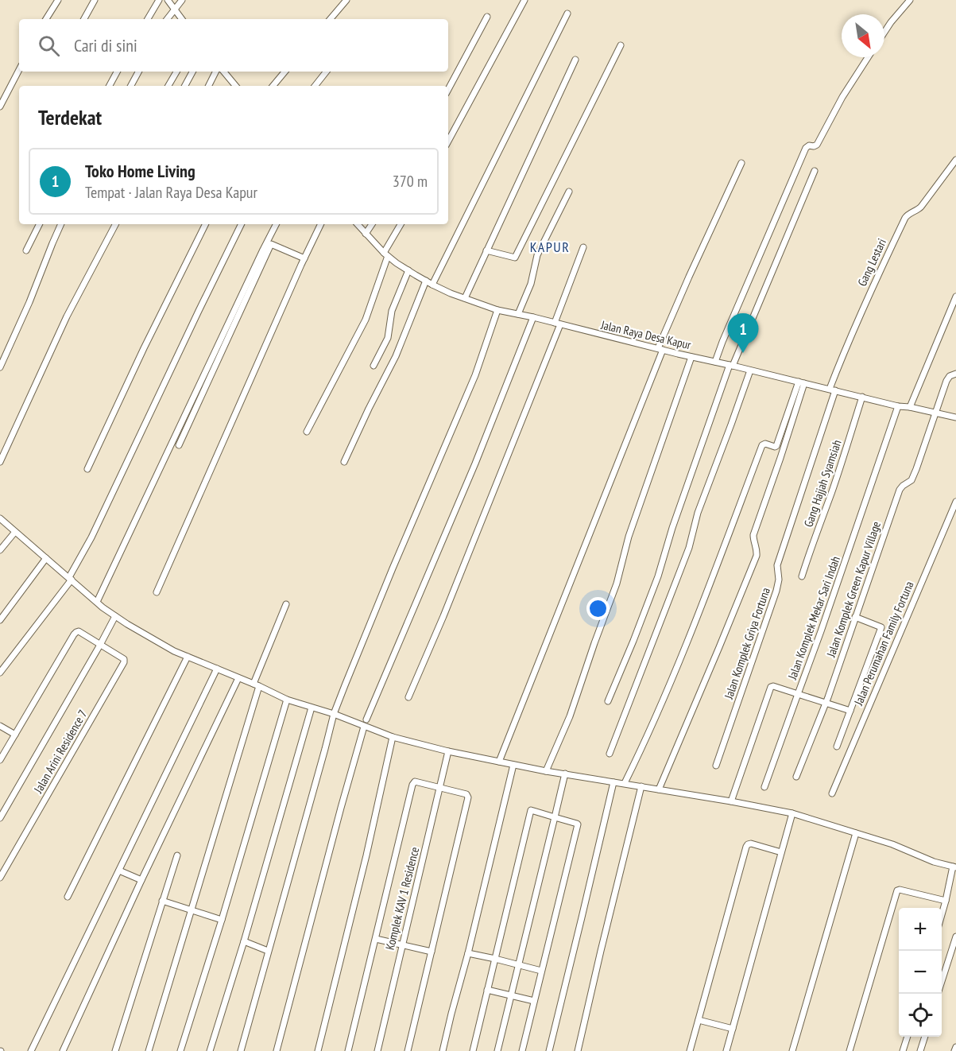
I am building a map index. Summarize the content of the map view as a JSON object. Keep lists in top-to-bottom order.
{
  "streets": {
    "street": [
      "Gang Lestari",
      "Jalan Raya Desa Kapur",
      "Gang Hajjah Syamsiah",
      "Jalan Komplek Green Kapur Village",
      "Jalan Komplek Mekar Sari Indah",
      "Jalan Komplek Griya Fortuna",
      "Jalan Perumahan Family Fortuna",
      "Jalan Arini Residence 7",
      "Komplek KAV 1 Residence"
    ]
  },
  "crossings": [
    ["Gang Lestari", "Jalan Raya Desa Kapur"],
    ["Gang Lestari", "Jalan Komplek Griya Fortuna"],
    ["Jalan Raya Desa Kapur", "Gang Hajjah Syamsiah"],
    ["Jalan Raya Desa Kapur", "Jalan Komplek Green Kapur Village"],
    ["Jalan Raya Desa Kapur", "Jalan Komplek Mekar Sari Indah"],
    ["Jalan Raya Desa Kapur", "Jalan Komplek Griya Fortuna"]
  ],
  "districts": ["KAPUR"],
  "north": "bottom right",
  "page": {
    "search": "Cari di sini",
    "heading": "Terdekat",
    "list": [
      {
        "mark": "1",
        "name": "Toko Home Living",
        "note": "Tempat · Jalan Raya Desa Kapur",
        "value": "370 m"
      }
    ],
    "pins": "1",
    "map_buttons": ["+", "−"]
  }
}
